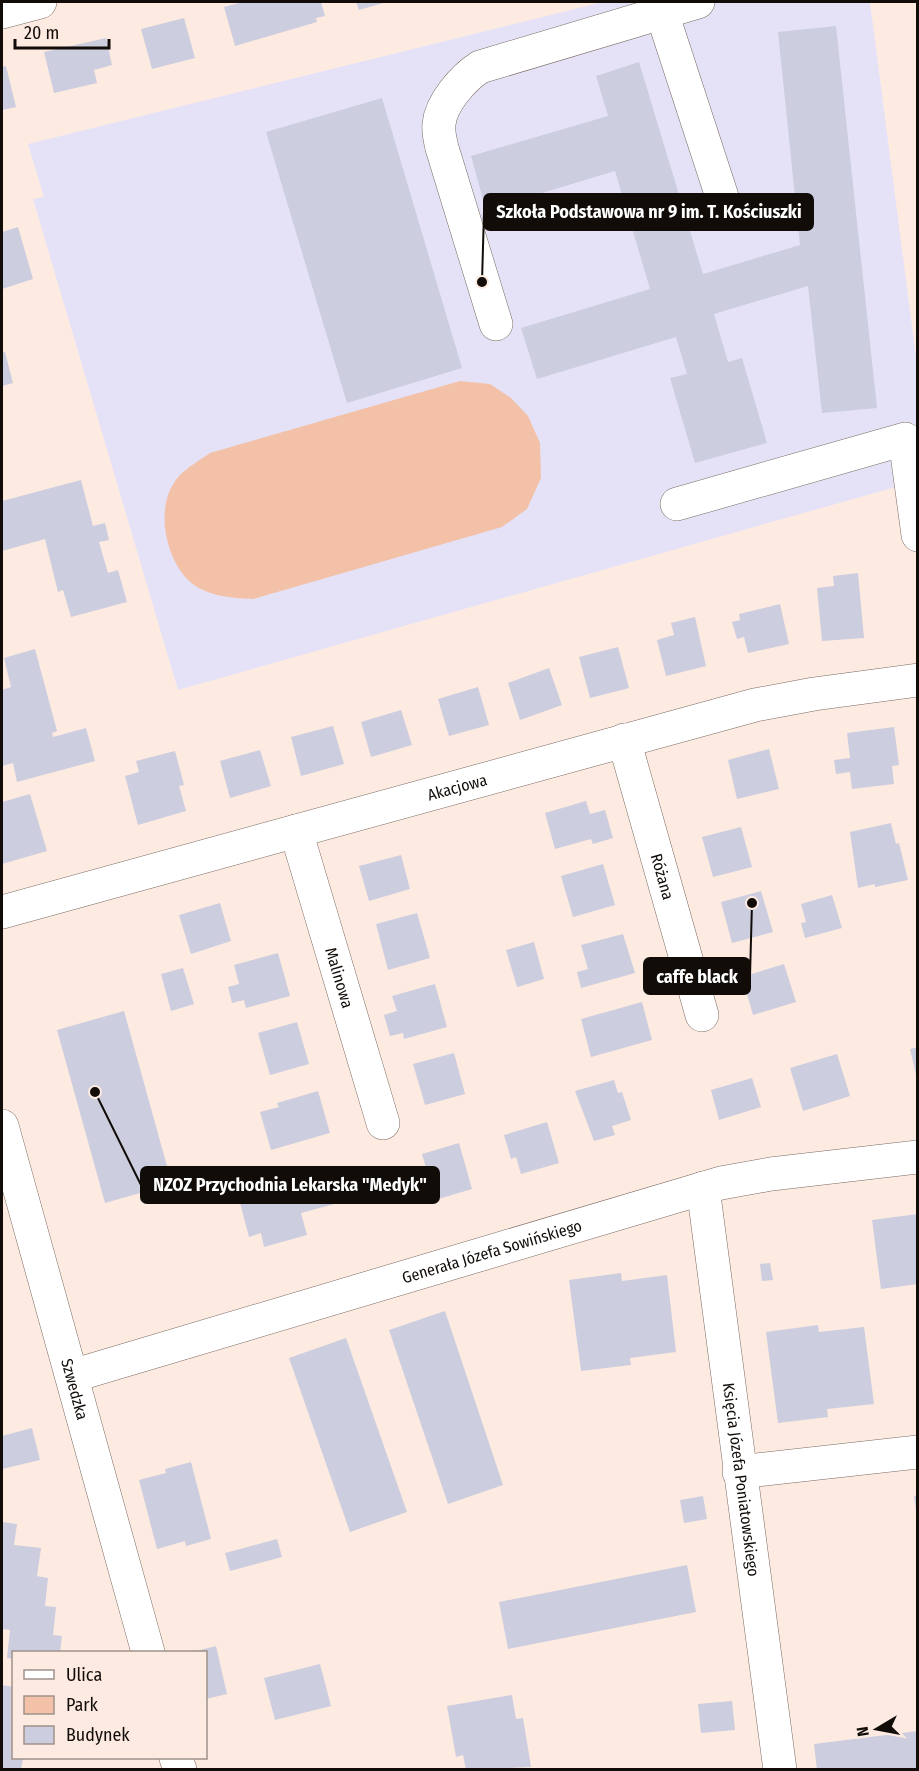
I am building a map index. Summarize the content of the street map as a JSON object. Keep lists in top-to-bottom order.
{
  "streets": {
    "street": [
      "Akacjowa",
      "Różana",
      "Malinowa",
      "Generała Józefa Sowińskiego",
      "Szwedzka",
      "Księcia Józefa Poniatowskiego"
    ]
  },
  "crossings": [
    ["Akacjowa", "Różana"],
    ["Akacjowa", "Malinowa"],
    ["Generała Józefa Sowińskiego", "Szwedzka"],
    ["Generała Józefa Sowińskiego", "Księcia Józefa Poniatowskiego"]
  ],
  "places": ["Szkoła Podstawowa nr 9 im. T. Kościuszki", "caffe black", "NZOZ Przychodnia Lekarska \"Medyk\""],
  "legend": ["Ulica", "Park", "Budynek"],
  "scale_bar": "20 m",
  "north": "left"
}
